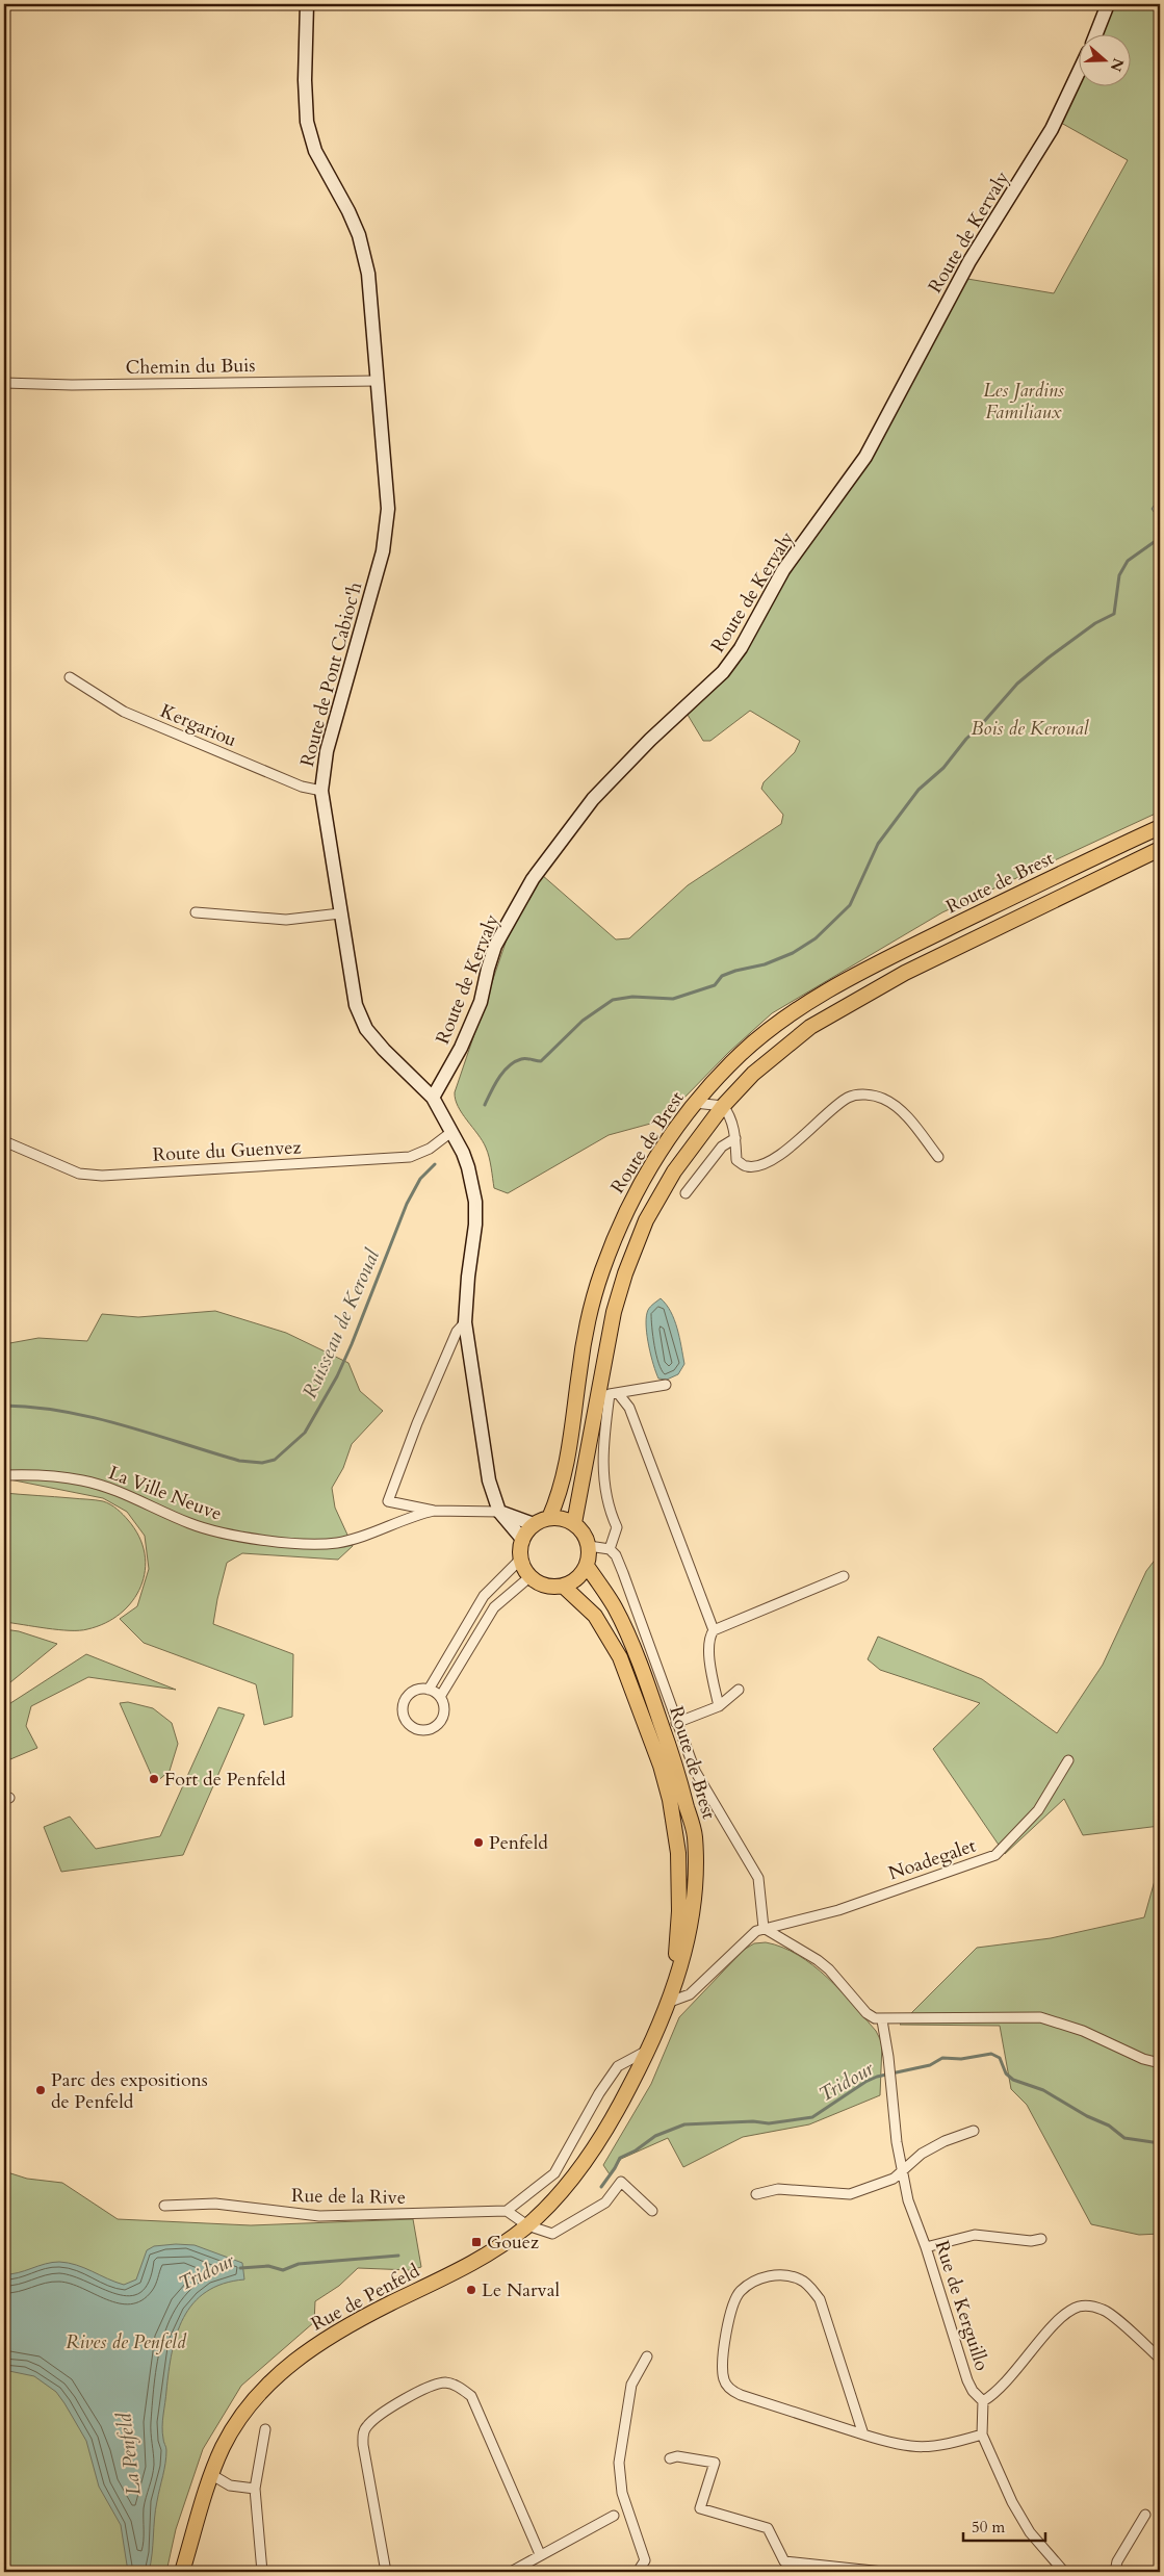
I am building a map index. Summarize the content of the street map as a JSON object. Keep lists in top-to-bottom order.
{
  "streets": {
    "main road": ["Route de Brest", "Rue de Penfeld"],
    "street": [
      "Route de Kervaly",
      "Chemin du Buis",
      "Route de Pont Cabioc'h",
      "Kergariou",
      "Route du Guenvez",
      "La Ville Neuve",
      "Noadegalet",
      "Rue de la Rive",
      "Rue de Kerguillo"
    ]
  },
  "crossings": [
    ["Route de Kervaly", "Route de Pont Cabioc'h"],
    ["Chemin du Buis", "Route de Pont Cabioc'h"],
    ["Route de Pont Cabioc'h", "Kergariou"],
    ["Route de Pont Cabioc'h", "Route de Brest"],
    ["Route de Pont Cabioc'h", "Route du Guenvez"],
    ["Route de Brest", "Rue de Penfeld"]
  ],
  "water": ["Ruisseau de Keroual", "Tridour", "La Penfeld"],
  "parks": ["Les Jardins Familiaux", "Bois de Keroual", "Rives de Penfeld"],
  "places": {
    "other": [
      "Fort de Penfeld",
      "Penfeld",
      "Parc des expositions de Penfeld",
      "Le Narval"
    ],
    "transit": ["Gouez"]
  },
  "scale_bar": "50 m",
  "north": "right"
}
